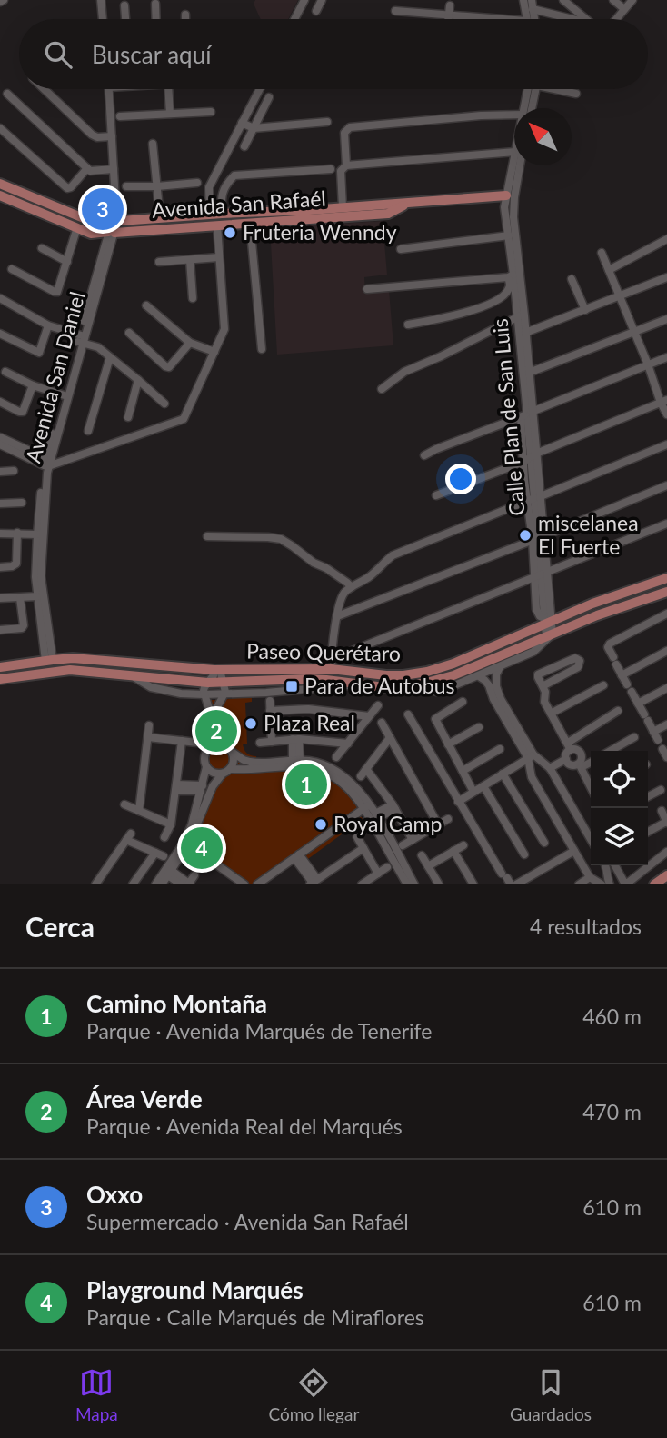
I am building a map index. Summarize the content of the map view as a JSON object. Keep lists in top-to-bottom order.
{
  "streets": {
    "main road": ["Avenida San Rafaél", "Paseo Querétaro"],
    "street": ["Avenida San Daniel", "Calle Plan de San Luis"]
  },
  "crossings": [
    ["Avenida San Rafaél", "Avenida San Daniel"],
    ["Avenida San Rafaél", "Calle Plan de San Luis"],
    ["Avenida San Daniel", "Paseo Querétaro"],
    ["Calle Plan de San Luis", "Paseo Querétaro"]
  ],
  "places": {
    "other": [
      "Fruteria Wenndy",
      "miscelanea El Fuerte",
      "Plaza Real",
      "Royal Camp"
    ],
    "transit": ["Para de Autobus"]
  },
  "north": "top left",
  "page": {
    "search": "Buscar aquí",
    "pins": [
      "3",
      "2",
      "1",
      "4"
    ],
    "heading": ["Cerca", "4 resultados"],
    "list": [
      {
        "mark": "1",
        "name": "Camino Montaña",
        "note": "Parque · Avenida Marqués de Tenerife",
        "value": "460 m"
      },
      {
        "mark": "2",
        "name": "Área Verde",
        "note": "Parque · Avenida Real del Marqués",
        "value": "470 m"
      },
      {
        "mark": "3",
        "name": "Oxxo",
        "note": "Supermercado · Avenida San Rafaél",
        "value": "610 m"
      },
      {
        "mark": "4",
        "name": "Playground Marqués",
        "note": "Parque · Calle Marqués de Miraflores",
        "value": "610 m"
      }
    ],
    "nav": ["Mapa", "Cómo llegar", "Guardados"]
  }
}
